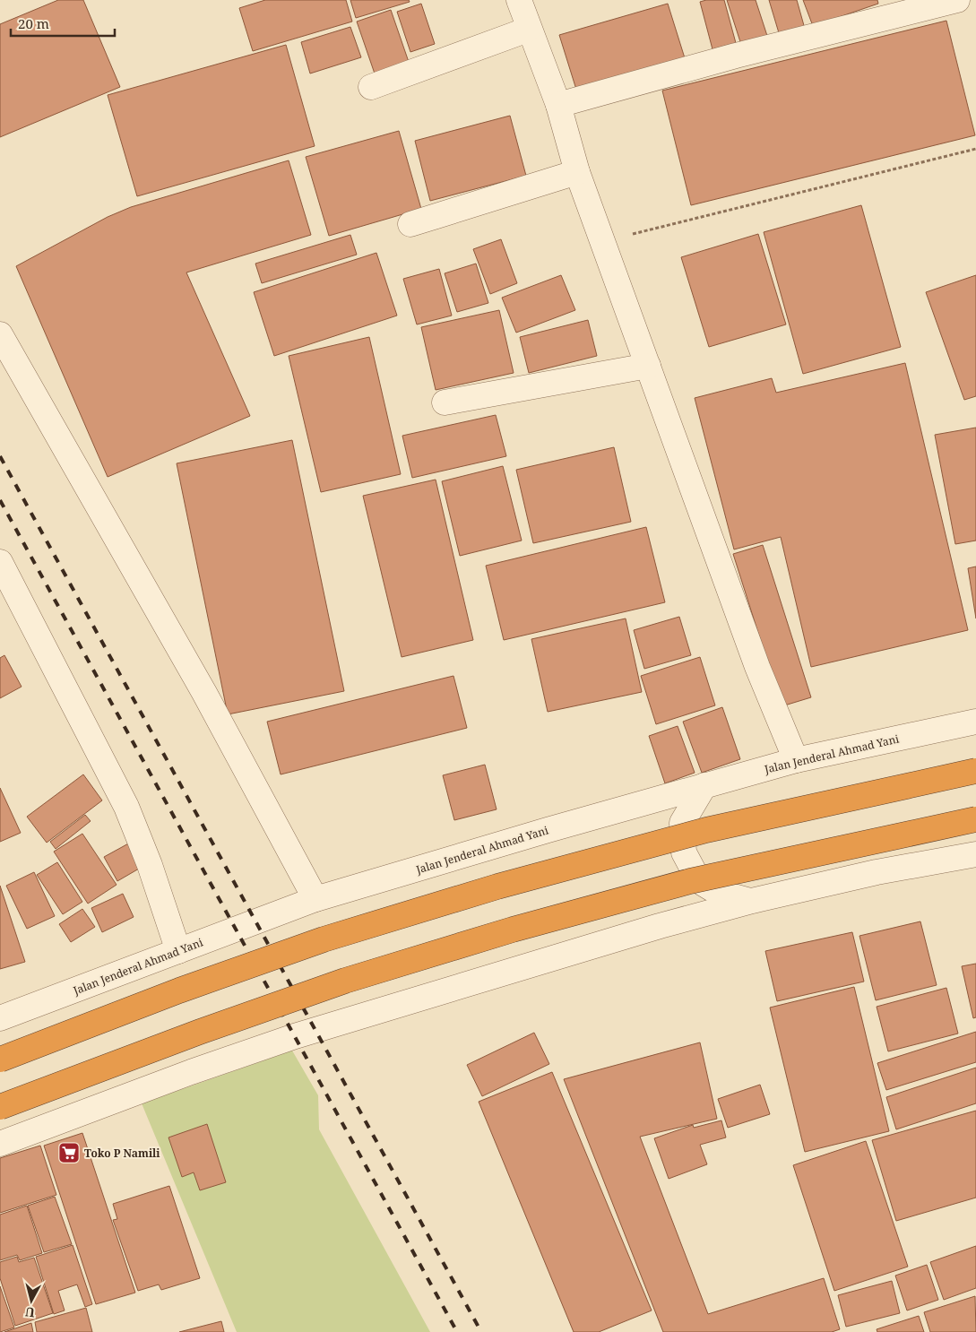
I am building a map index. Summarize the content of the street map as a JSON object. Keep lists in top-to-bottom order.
{
  "streets": {
    "street": ["Jalan Jenderal Ahmad Yani"]
  },
  "places": {
    "supermarket": ["Toko P Namili"]
  },
  "scale_bar": "20 m",
  "north": "bottom"
}
